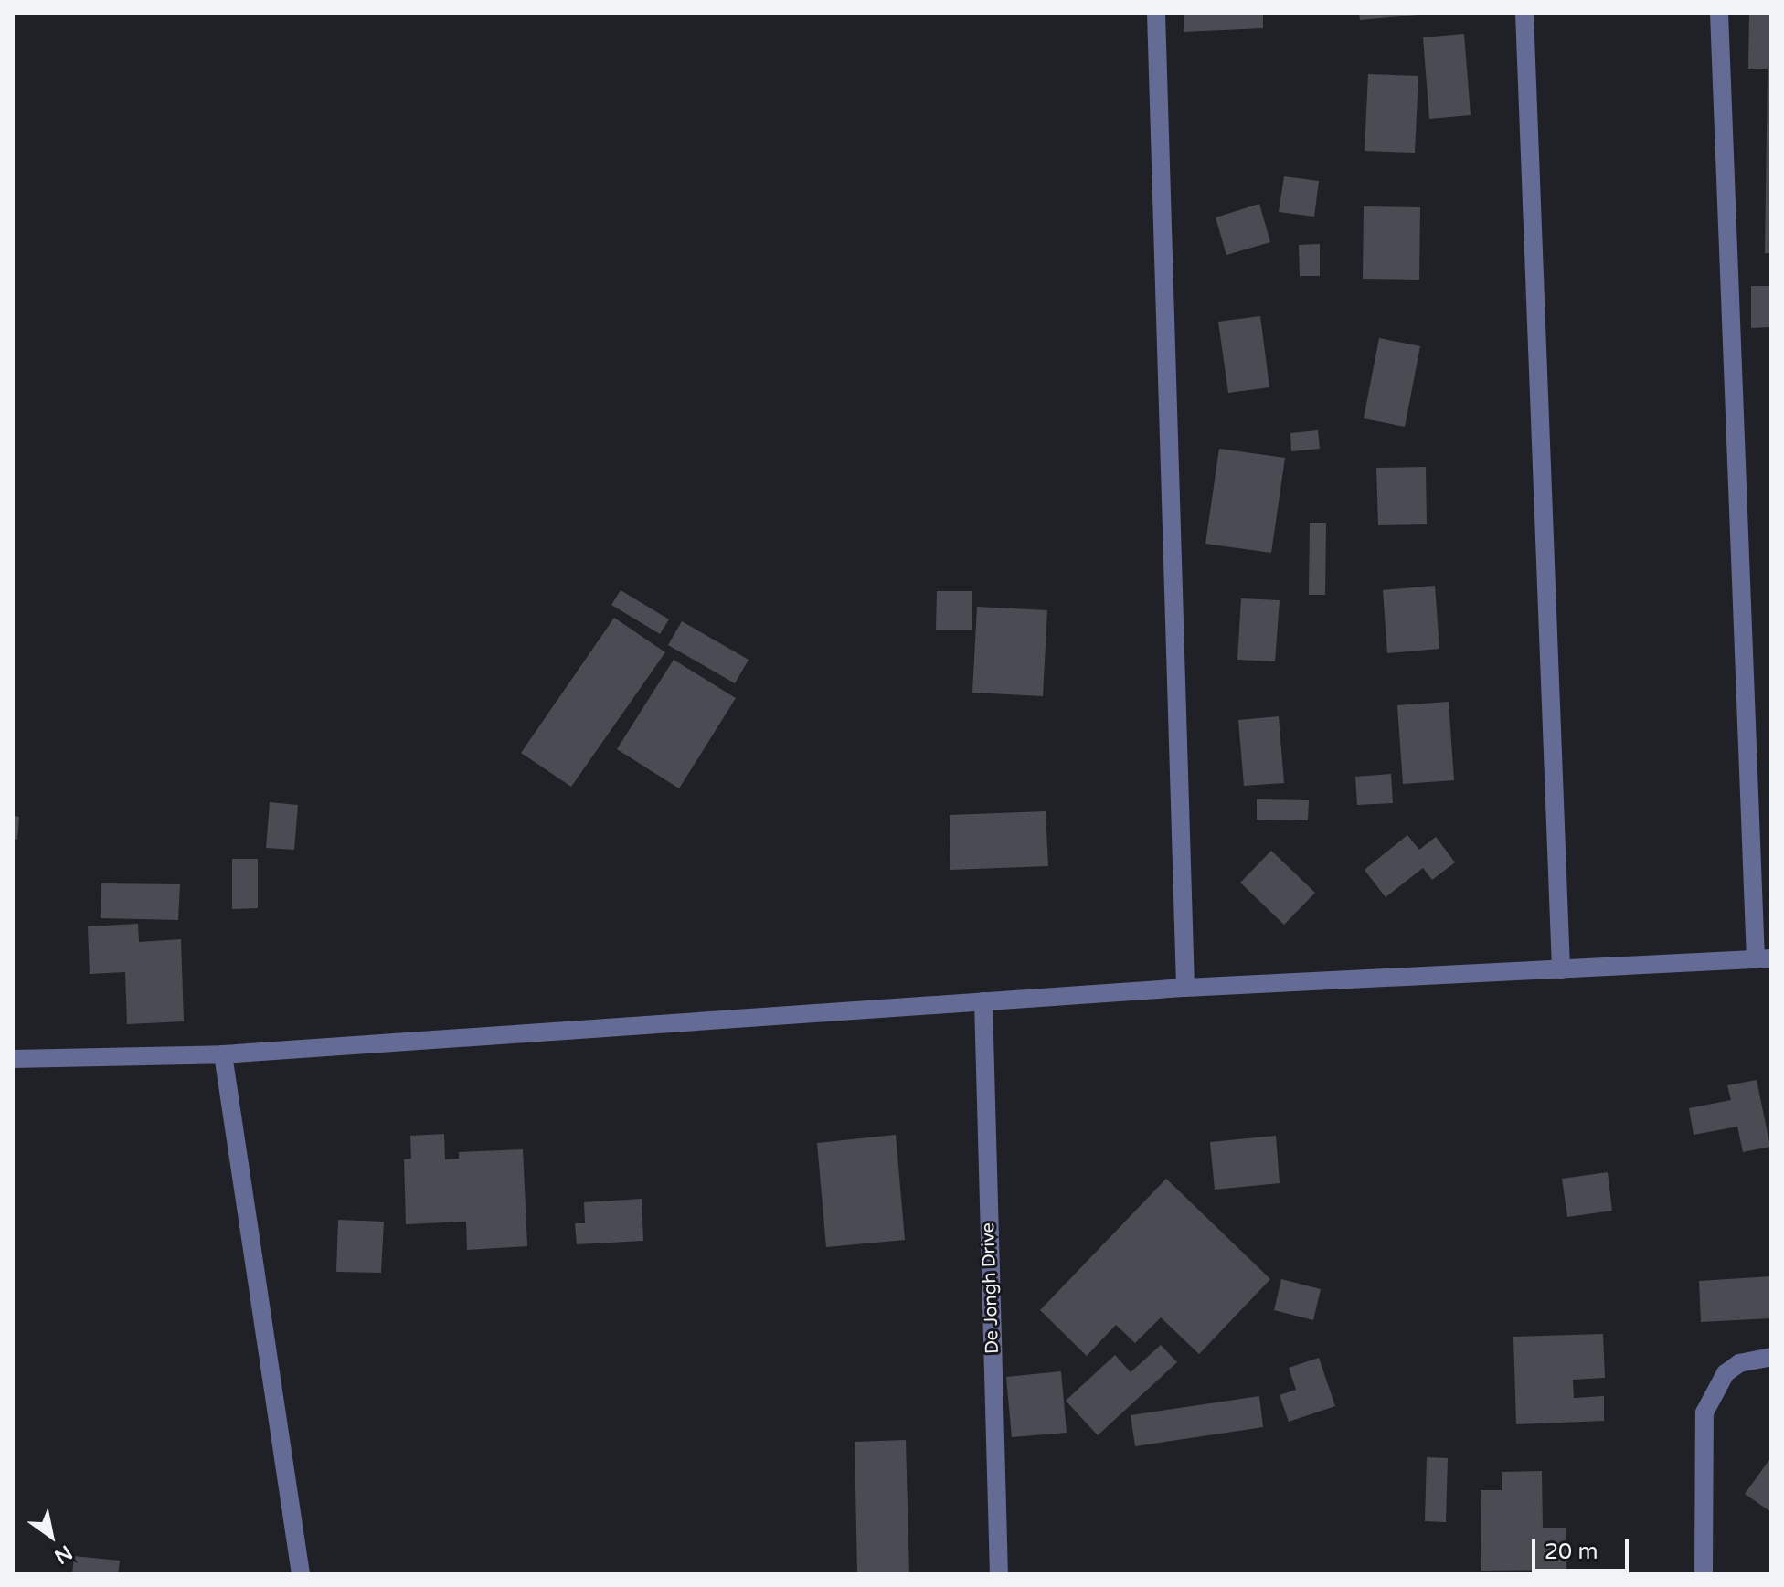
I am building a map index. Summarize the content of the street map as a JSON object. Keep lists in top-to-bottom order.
{
  "streets": {
    "street": ["De Jongh Drive"]
  },
  "scale_bar": "20 m",
  "north": "bottom right"
}
